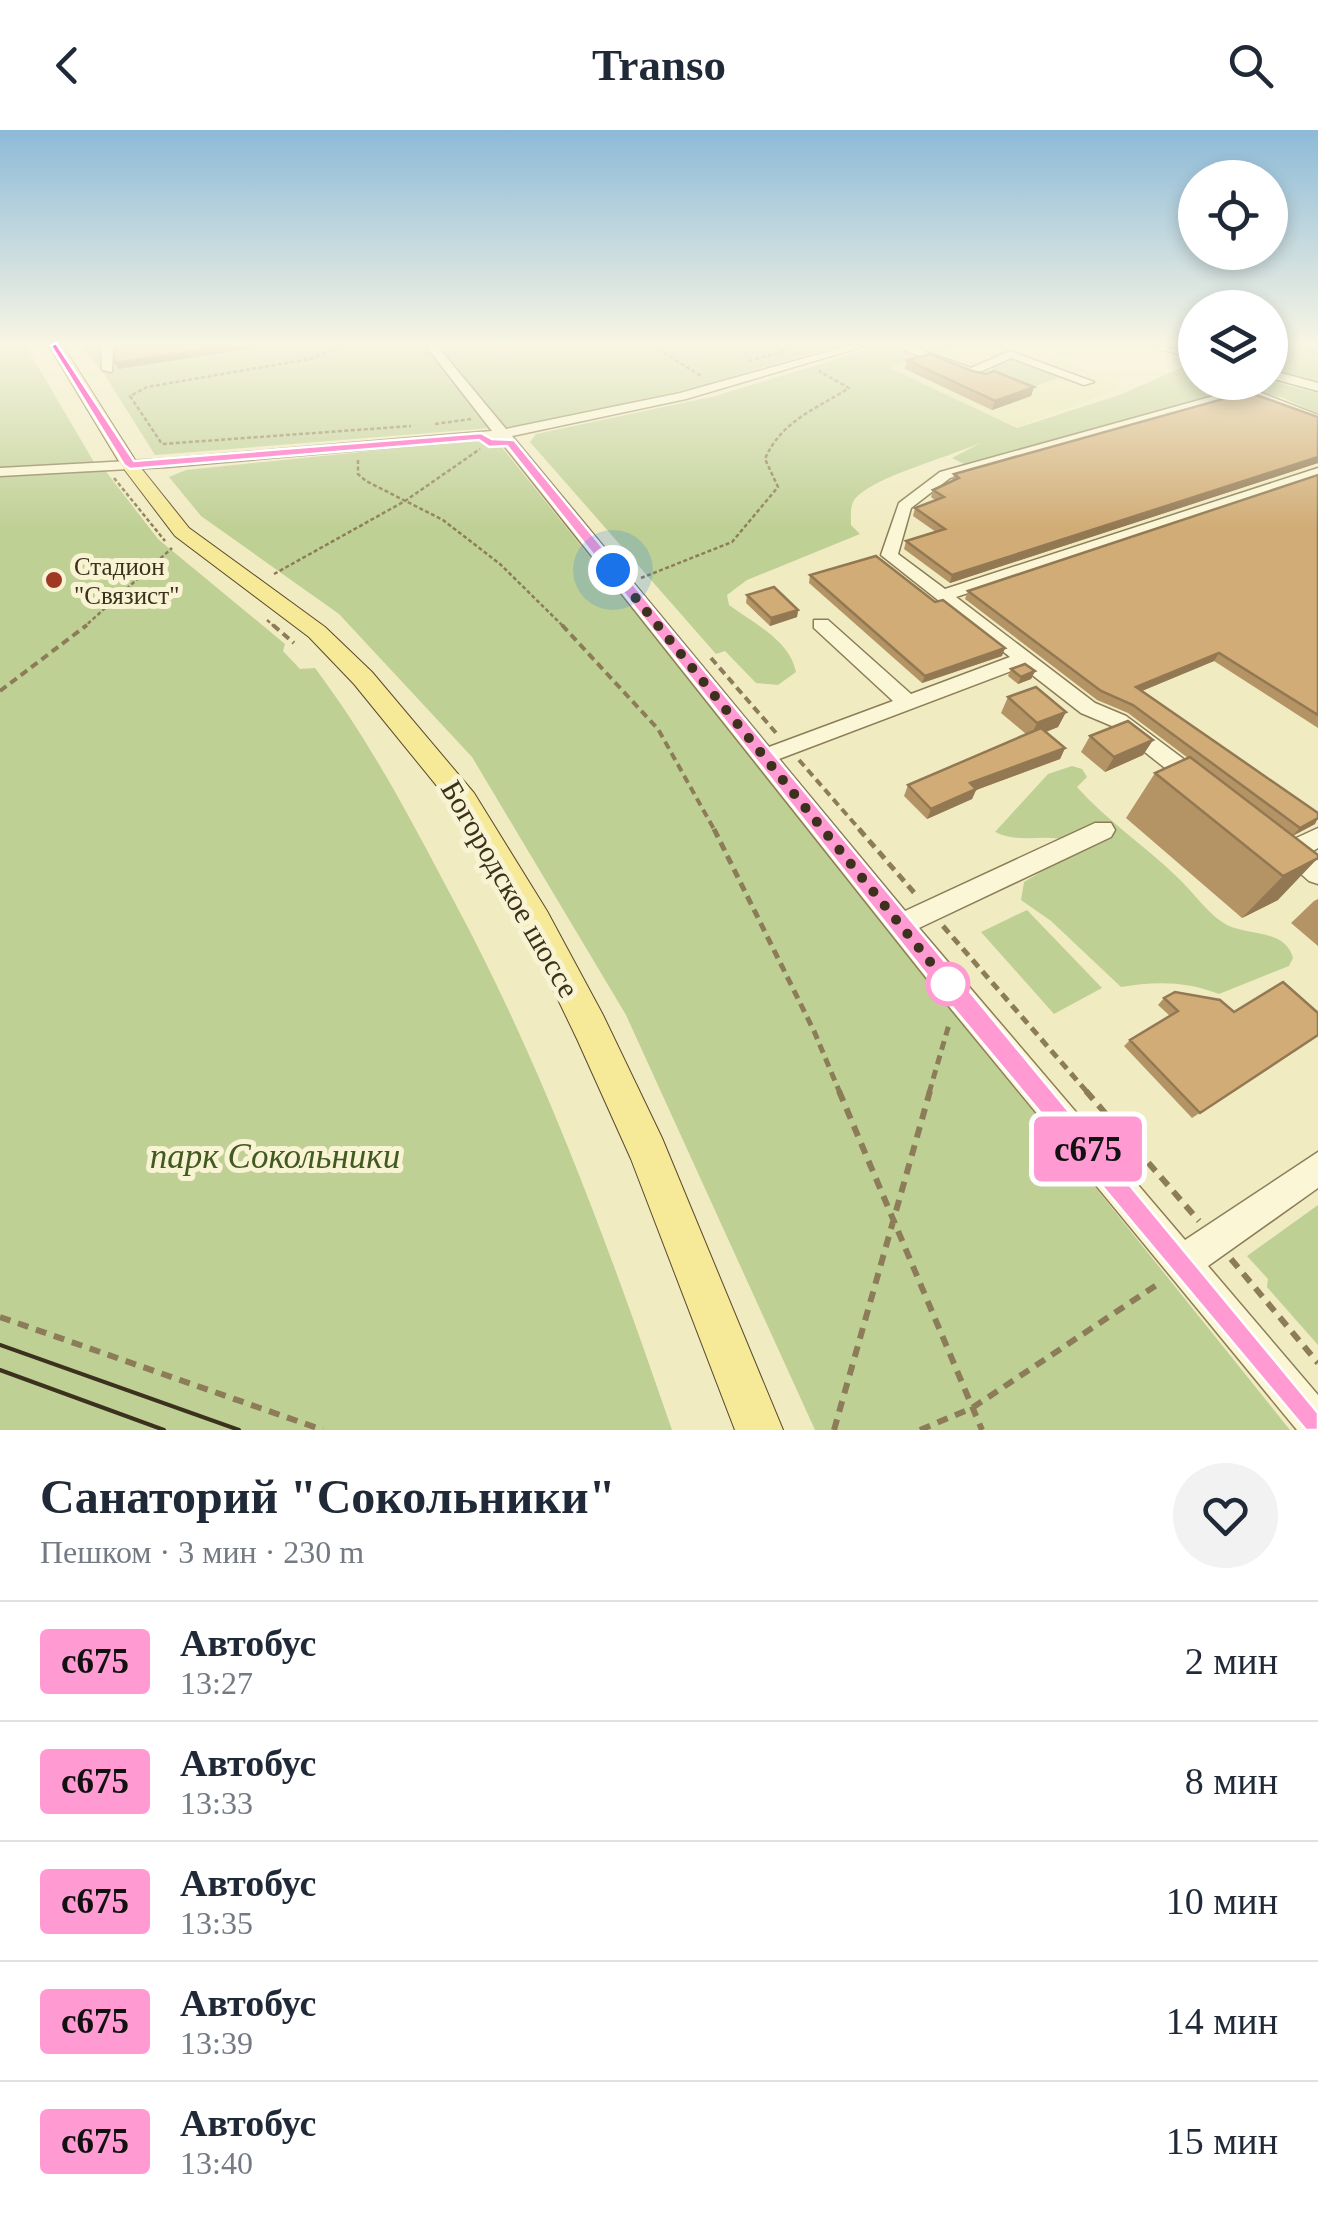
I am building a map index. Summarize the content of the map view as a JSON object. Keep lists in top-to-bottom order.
{
  "streets": {
    "main road": ["Богородское шоссе"]
  },
  "parks": ["парк Сокольники"],
  "places": ["Стадион \"Связист\""],
  "lines": ["bus line с675"],
  "page": {
    "header": "Transo",
    "on_map": "с675",
    "heading": ["Санаторий \"Сокольники\"", "Пешком · 3 мин · 230 m"],
    "list": [
      {
        "mark": "с675",
        "name": "Автобус",
        "note": "13:27",
        "value": "2 мин"
      },
      {
        "mark": "с675",
        "name": "Автобус",
        "note": "13:33",
        "value": "8 мин"
      },
      {
        "mark": "с675",
        "name": "Автобус",
        "note": "13:35",
        "value": "10 мин"
      },
      {
        "mark": "с675",
        "name": "Автобус",
        "note": "13:39",
        "value": "14 мин"
      },
      {
        "mark": "с675",
        "name": "Автобус",
        "note": "13:40",
        "value": "15 мин"
      }
    ]
  }
}
